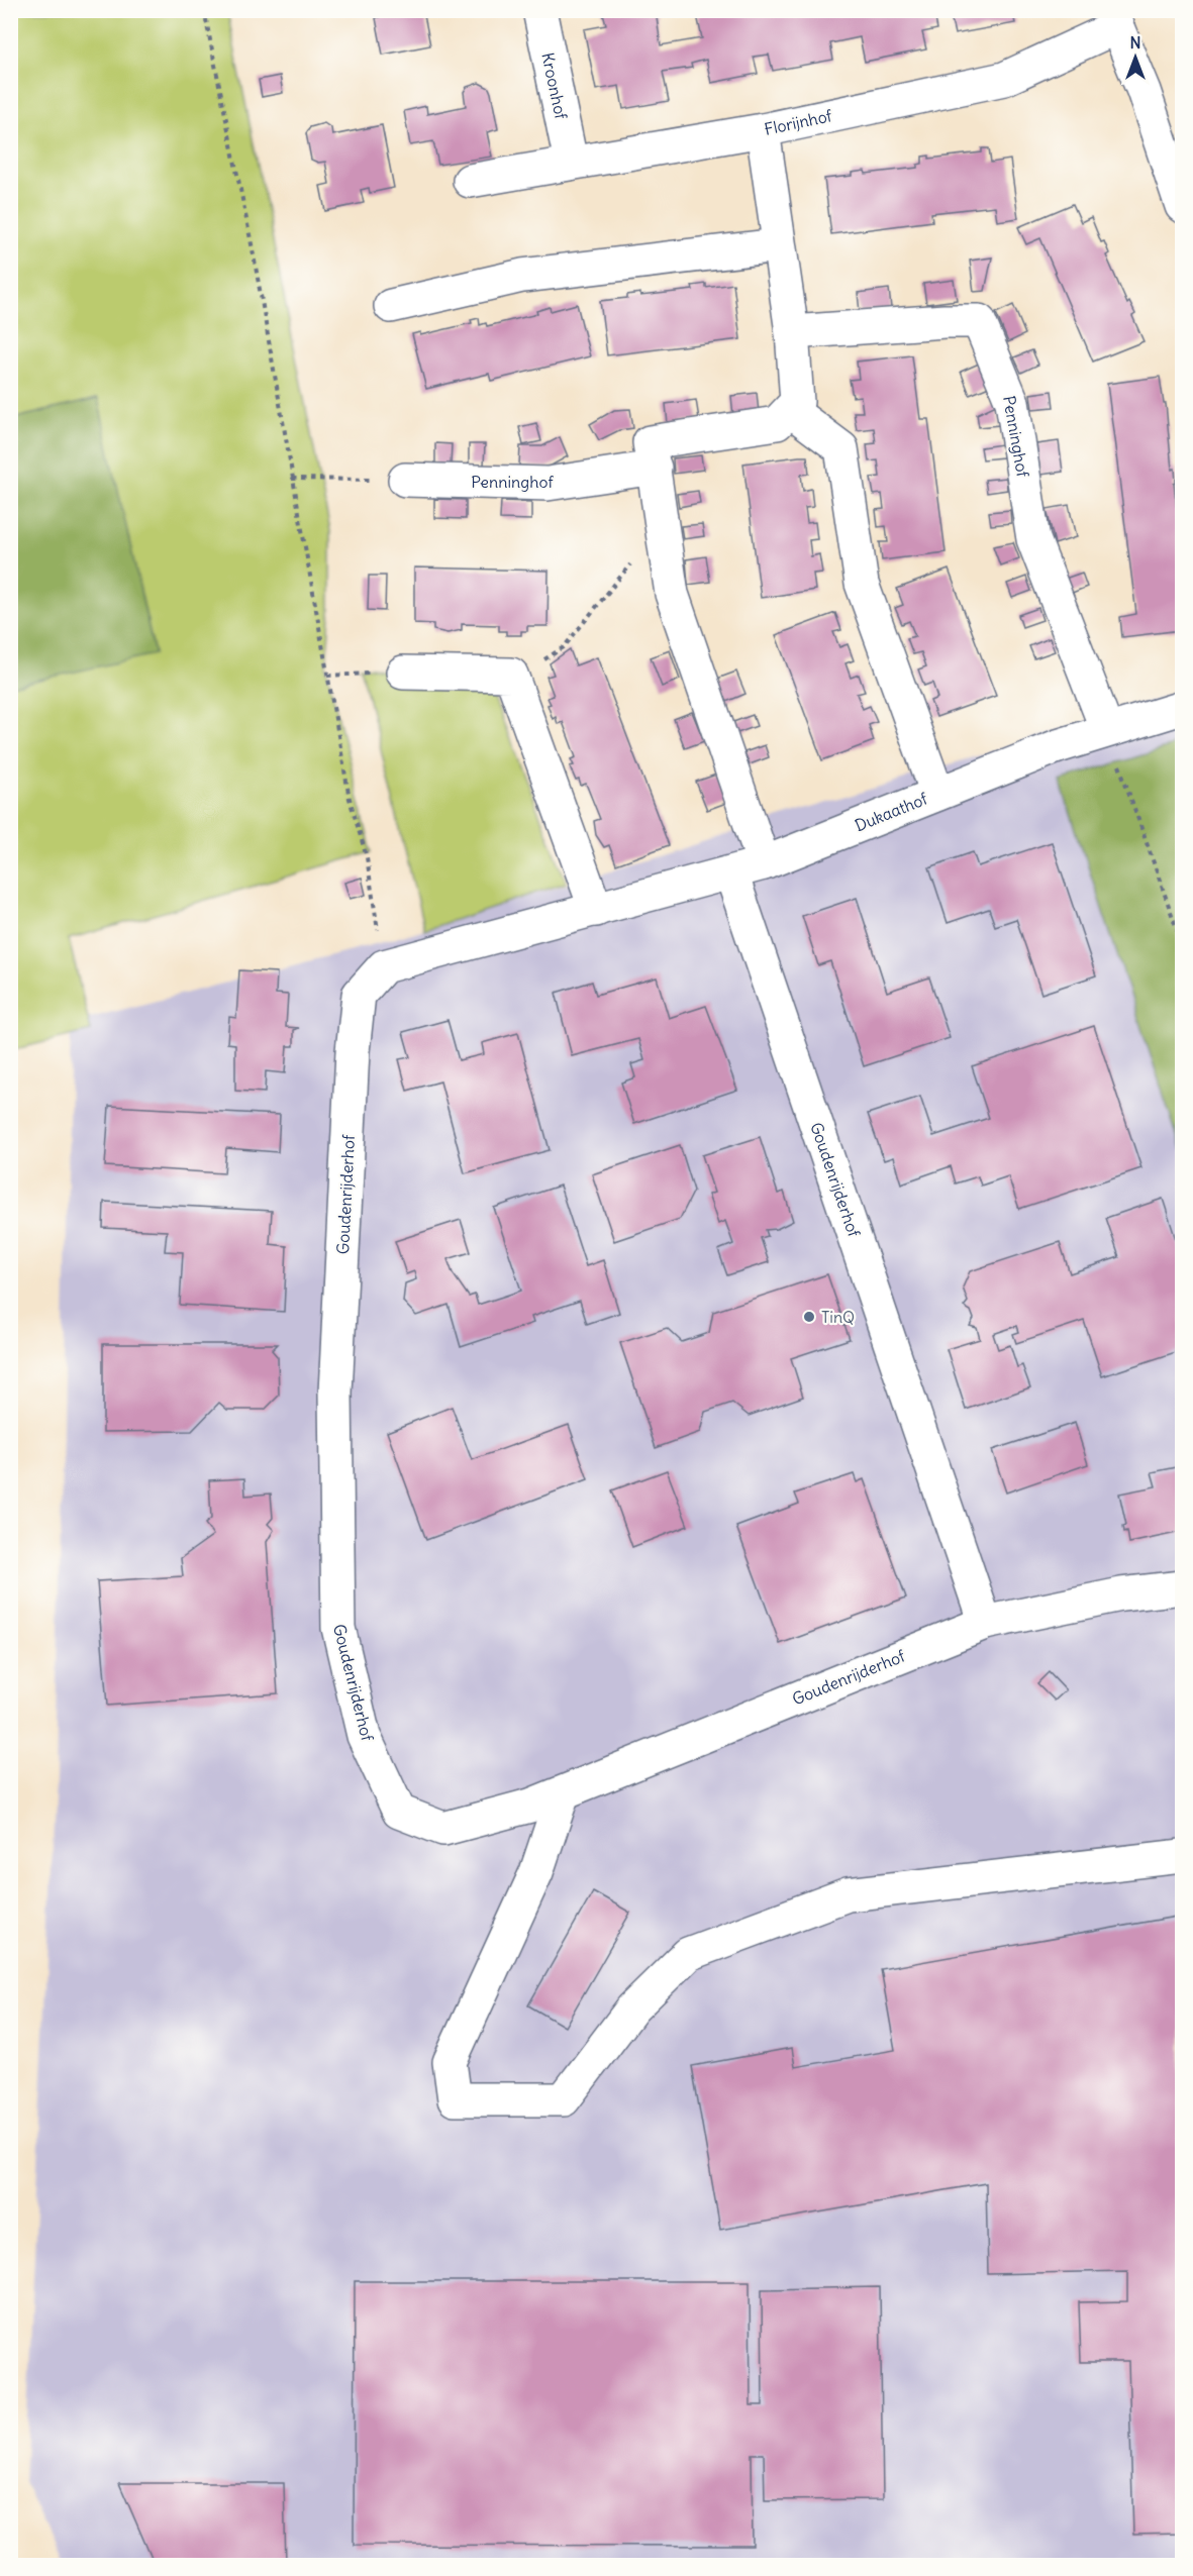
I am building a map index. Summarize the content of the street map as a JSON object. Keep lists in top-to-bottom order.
{
  "streets": {
    "street": [
      "Kroonhof",
      "Florijnhof",
      "Penninghof",
      "Dukaathof",
      "Goudenrijderhof"
    ]
  },
  "crossings": [
    ["Kroonhof", "Florijnhof"],
    ["Penninghof", "Dukaathof"],
    ["Dukaathof", "Goudenrijderhof"]
  ],
  "places": ["TinQ"],
  "north": "top"
}
